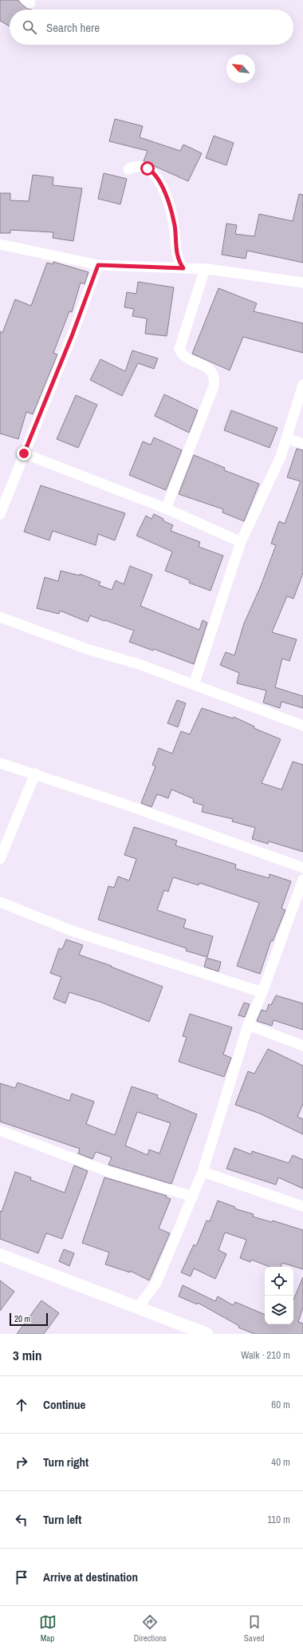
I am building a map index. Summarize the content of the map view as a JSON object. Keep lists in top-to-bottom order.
{
  "scale_bar": "20 m",
  "north": "top left",
  "page": {
    "search": "Search here",
    "scale": "20 m",
    "heading": ["3 min", "Walk · 210 m"],
    "list": [
      ["Continue", "60 m"],
      ["Turn right", "40 m"],
      ["Turn left", "110 m"],
      "Arrive at destination"
    ],
    "nav": ["Map", "Directions", "Saved"]
  }
}
